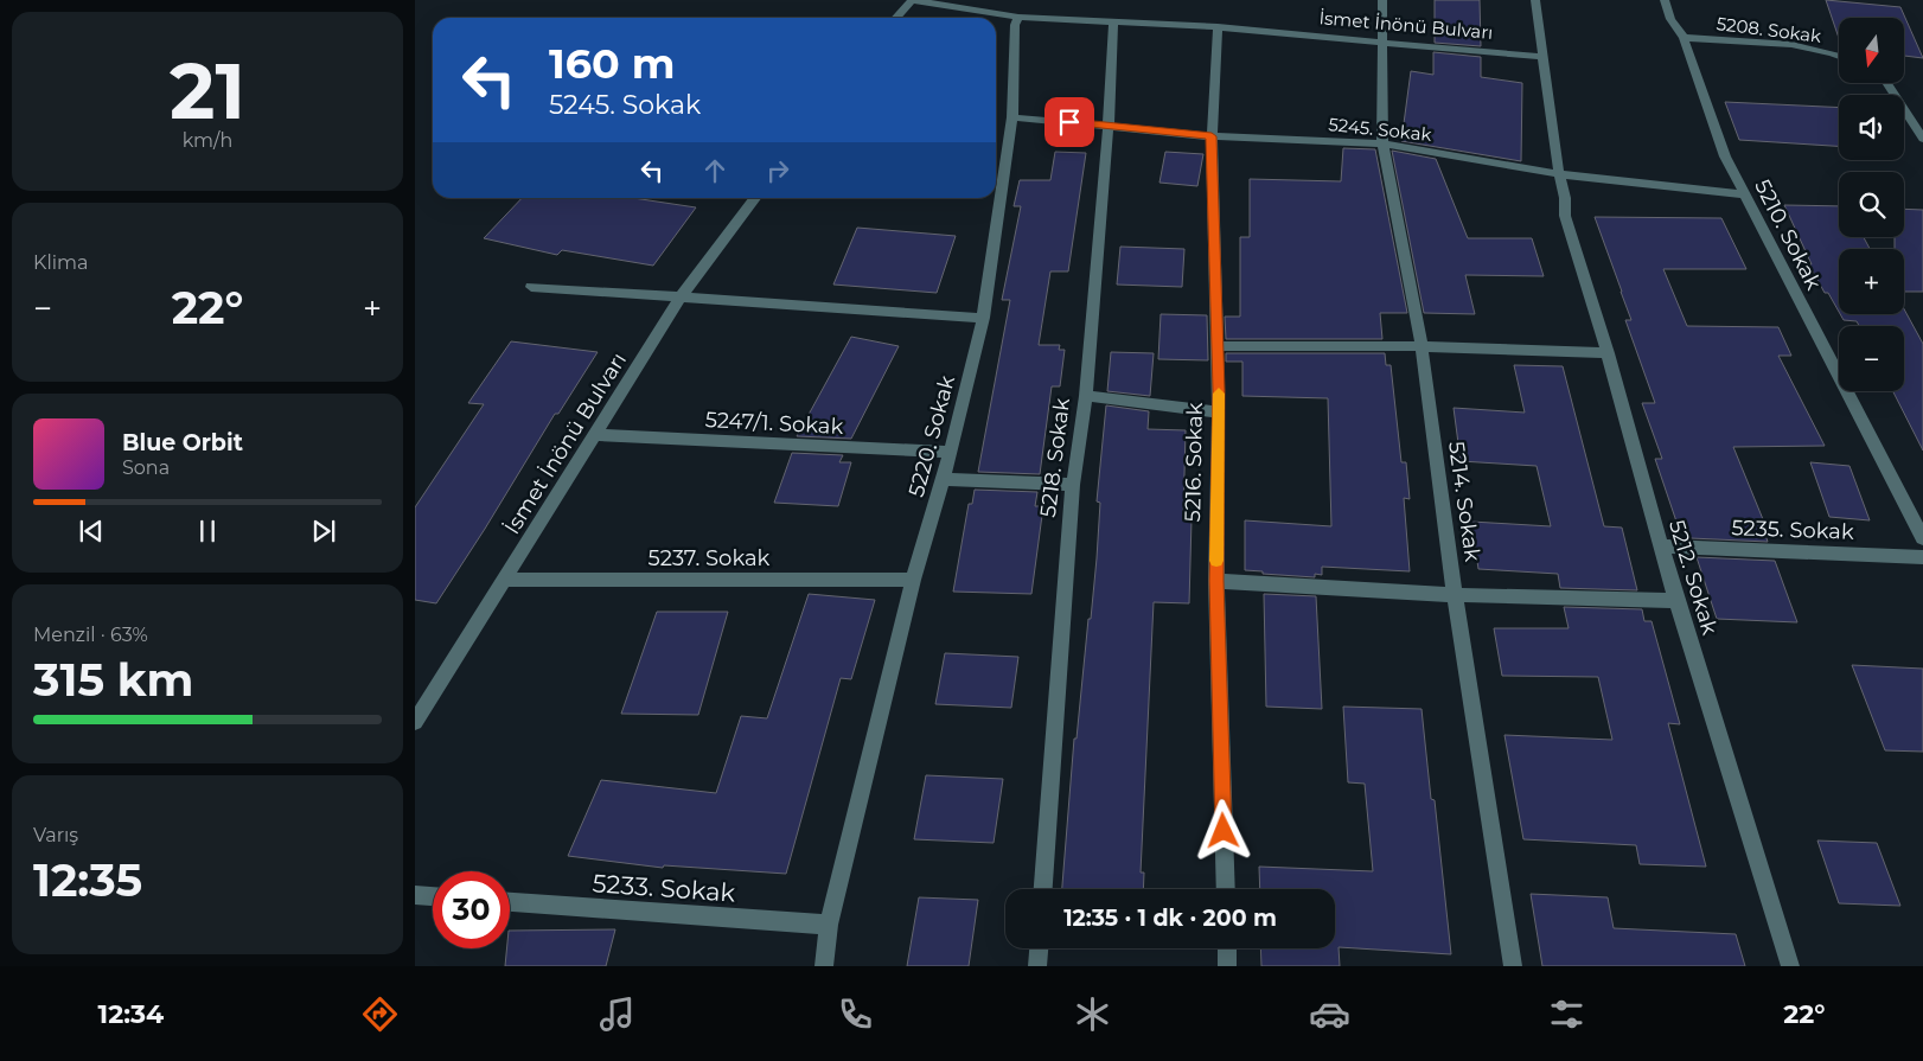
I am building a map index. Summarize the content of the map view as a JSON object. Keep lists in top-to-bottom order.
{
  "streets": {
    "street": [
      "İsmet İnönü Bulvarı",
      "5208. Sokak",
      "5245. Sokak",
      "5210. Sokak",
      "5247/1. Sokak",
      "5220. Sokak",
      "5218. Sokak",
      "5216. Sokak",
      "5214. Sokak",
      "5235. Sokak",
      "5237. Sokak",
      "5212. Sokak",
      "5233. Sokak"
    ]
  },
  "crossings": [
    ["İsmet İnönü Bulvarı", "5247/1. Sokak"],
    ["İsmet İnönü Bulvarı", "5220. Sokak"],
    ["İsmet İnönü Bulvarı", "5218. Sokak"],
    ["İsmet İnönü Bulvarı", "5216. Sokak"],
    ["İsmet İnönü Bulvarı", "5214. Sokak"],
    ["İsmet İnönü Bulvarı", "5237. Sokak"],
    ["İsmet İnönü Bulvarı", "5212. Sokak"],
    ["5208. Sokak", "5210. Sokak"],
    ["5245. Sokak", "5210. Sokak"],
    ["5245. Sokak", "5220. Sokak"],
    ["5245. Sokak", "5218. Sokak"],
    ["5245. Sokak", "5216. Sokak"],
    ["5245. Sokak", "5214. Sokak"],
    ["5245. Sokak", "5212. Sokak"],
    ["5247/1. Sokak", "5220. Sokak"],
    ["5220. Sokak", "5237. Sokak"],
    ["5220. Sokak", "5233. Sokak"],
    ["5235. Sokak", "5212. Sokak"]
  ],
  "north": "bottom",
  "page": {
    "tile": [
      ["21", "km/h"],
      "Klima",
      ["Menzil · 63%", "315 km"],
      ["Varış", "12:35"]
    ],
    "map_buttons": ["+", "−"],
    "turn": ["160 m", "5245. Sokak"],
    "heat": ["−", "22°", "+"],
    "song": ["Blue Orbit", "Sona"],
    "limit": "30",
    "trip": "12:35 · 1 dk · 200 m",
    "tabs": ["12:34", "22°"]
  }
}
